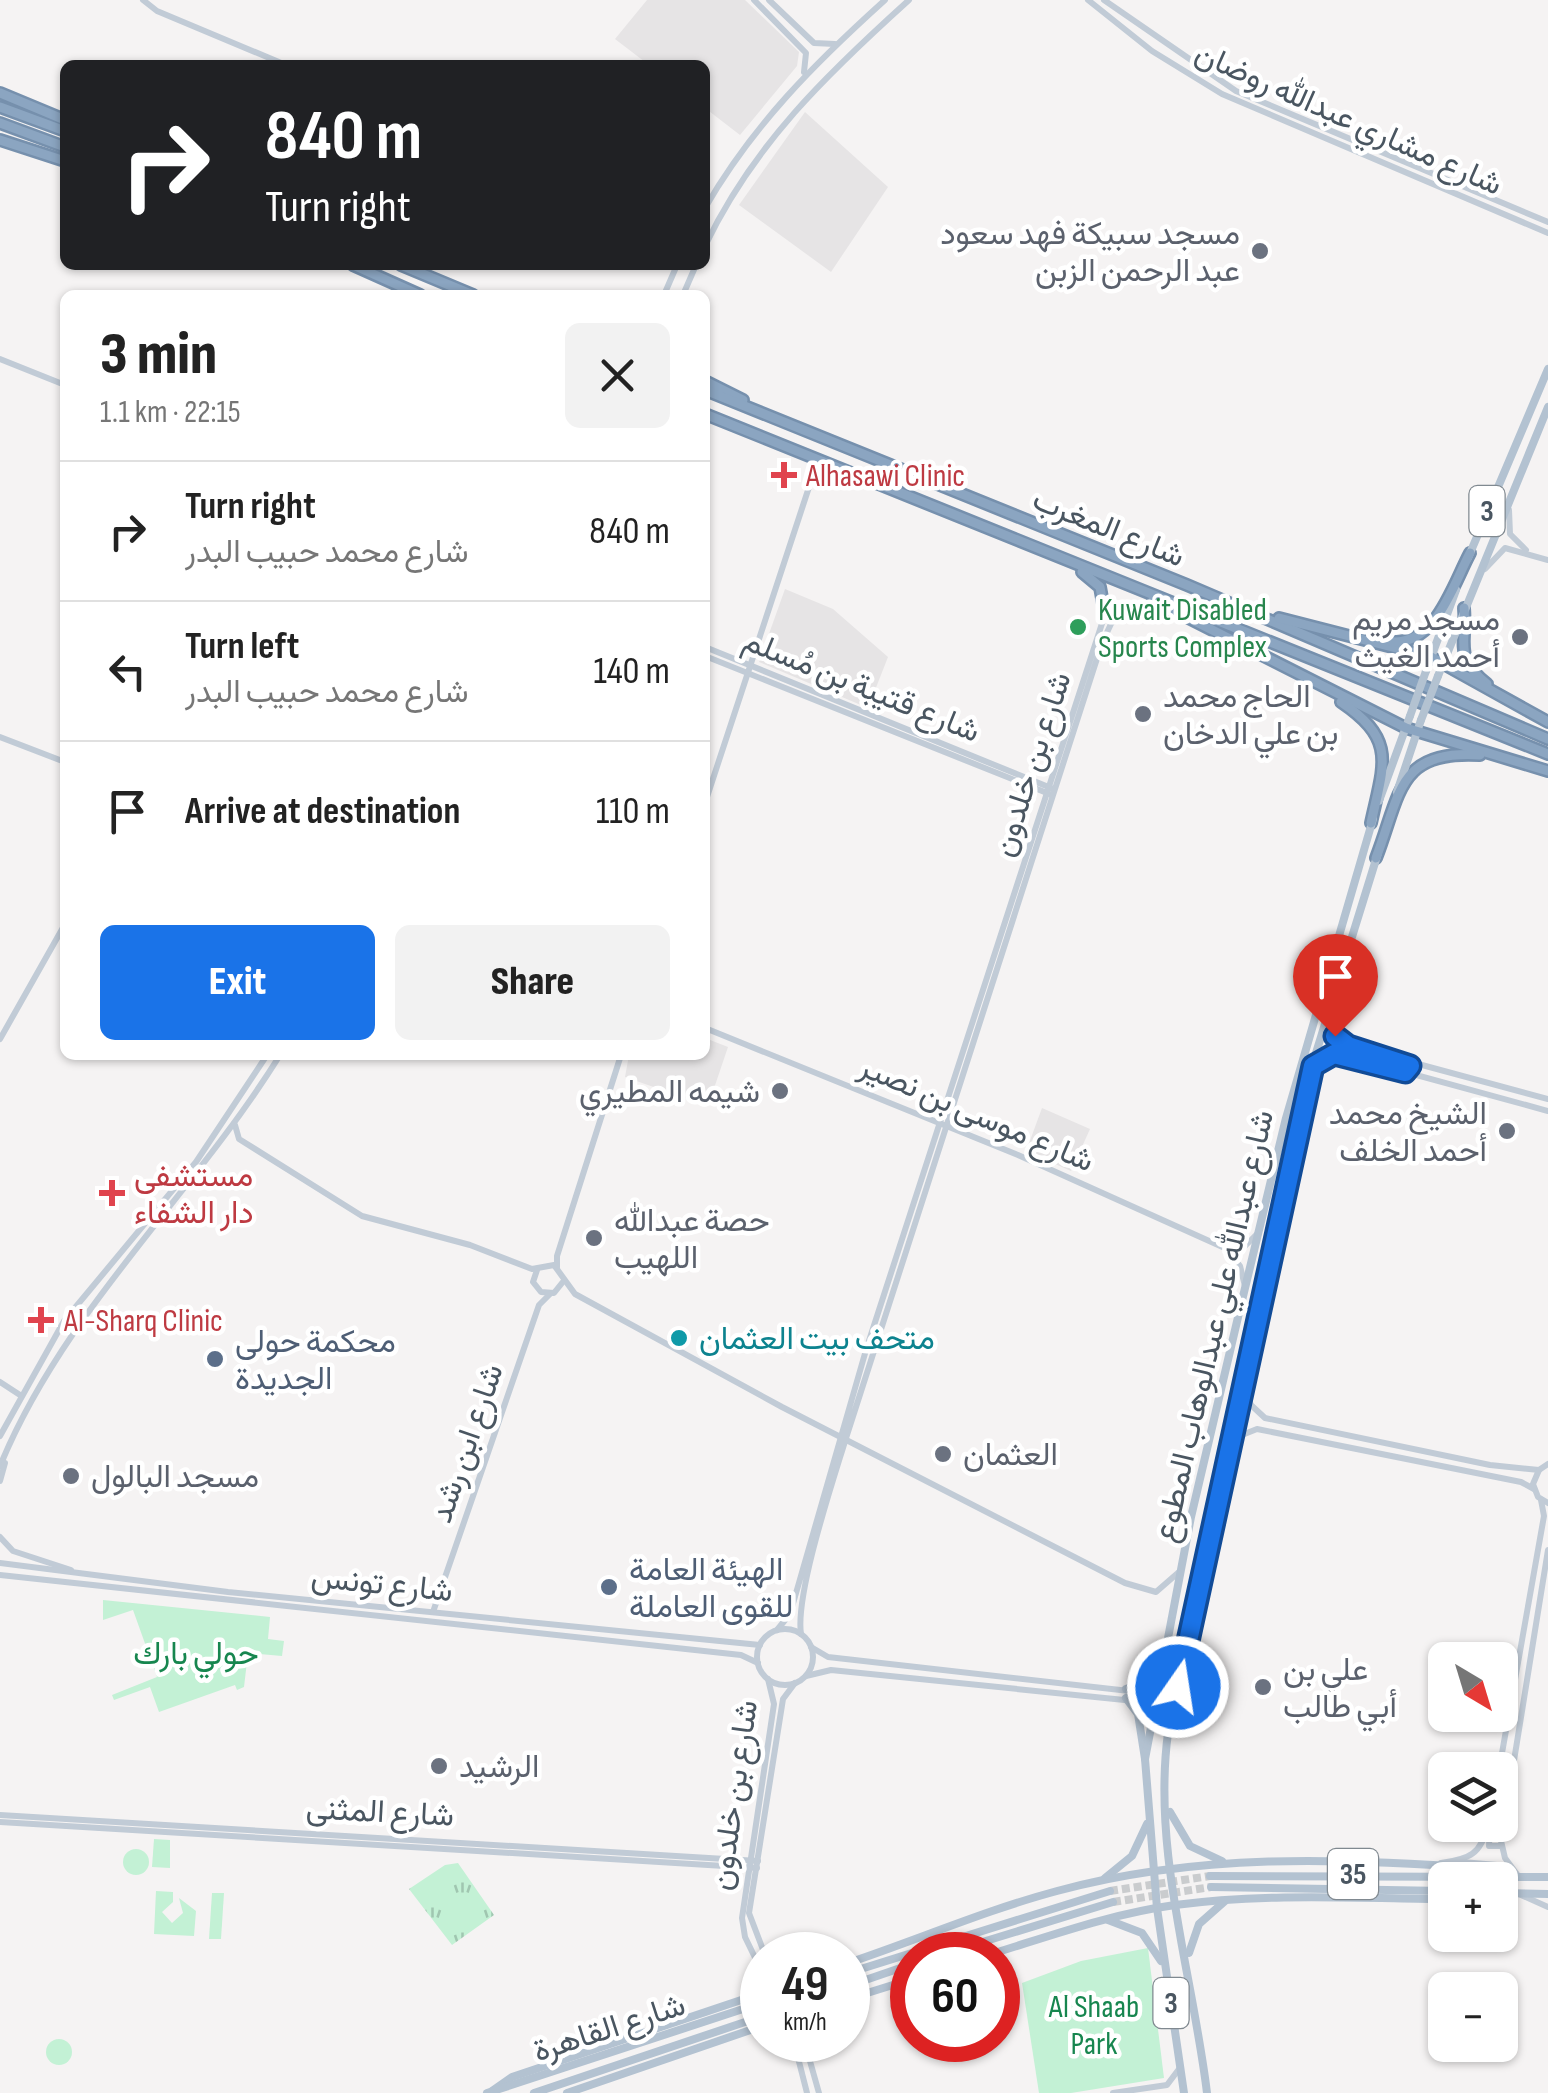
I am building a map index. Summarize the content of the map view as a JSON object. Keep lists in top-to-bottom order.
{
  "streets": {
    "highway": ["شارع المغرب"],
    "main road": [
      "3",
      "شارع عبدالله علي عبدالوهاب المطوع",
      "35",
      "شارع القاهرة"
    ],
    "street": [
      "شارع مشاري عبدالله روضان",
      "شارع قتيبة بن مُسلم",
      "شارع بن خلدون",
      "شارع موسى بن نصير",
      "شارع ابن رشد",
      "شارع تونس",
      "شارع المثنى"
    ]
  },
  "crossings": [
    ["3", "شارع عبدالله علي عبدالوهاب المطوع"],
    ["شارع قتيبة بن مُسلم", "شارع بن خلدون"],
    ["شارع بن خلدون", "شارع موسى بن نصير"],
    ["شارع بن خلدون", "شارع تونس"],
    ["شارع بن خلدون", "شارع المثنى"],
    ["شارع ابن رشد", "شارع تونس"]
  ],
  "parks": ["حولي بارك", "Al Shaab Park"],
  "places": {
    "other": [
      "مسجد سبيكة فهد سعود عبد الرحمن الزبن",
      "Kuwait Disabled Sports Complex",
      "مسجد مريم أحمد الغيث",
      "الحاج محمد بن علي الدخان",
      "شيمه المطيري",
      "الشيخ محمد أحمد الخلف",
      "حصة عبدالله اللهيب",
      "متحف بيت العثمان",
      "محكمة حولى الجديدة",
      "العثمان",
      "مسجد البالول",
      "الهيئة العامة للقوى العاملة",
      "علي بن أبي طالب",
      "الرشيد"
    ],
    "health": ["Alhasawi Clinic", "مستشفى دار الشفاء", "Al-Sharq Clinic"]
  },
  "north": "bottom right",
  "page": {
    "turn": ["840 m", "Turn right"],
    "heading": ["3 min", "1.1 km · 22:15"],
    "list": [
      {
        "name": "Turn right",
        "note": "شارع محمد حبيب البدر",
        "value": "840 m"
      },
      {
        "name": "Turn left",
        "note": "شارع محمد حبيب البدر",
        "value": "140 m"
      },
      {
        "name": "Arrive at destination",
        "value": "110 m"
      }
    ],
    "buttons": ["Exit", "Share"],
    "map_buttons": ["+", "−"],
    "speed": "49 km/h",
    "limit": "60"
  }
}
